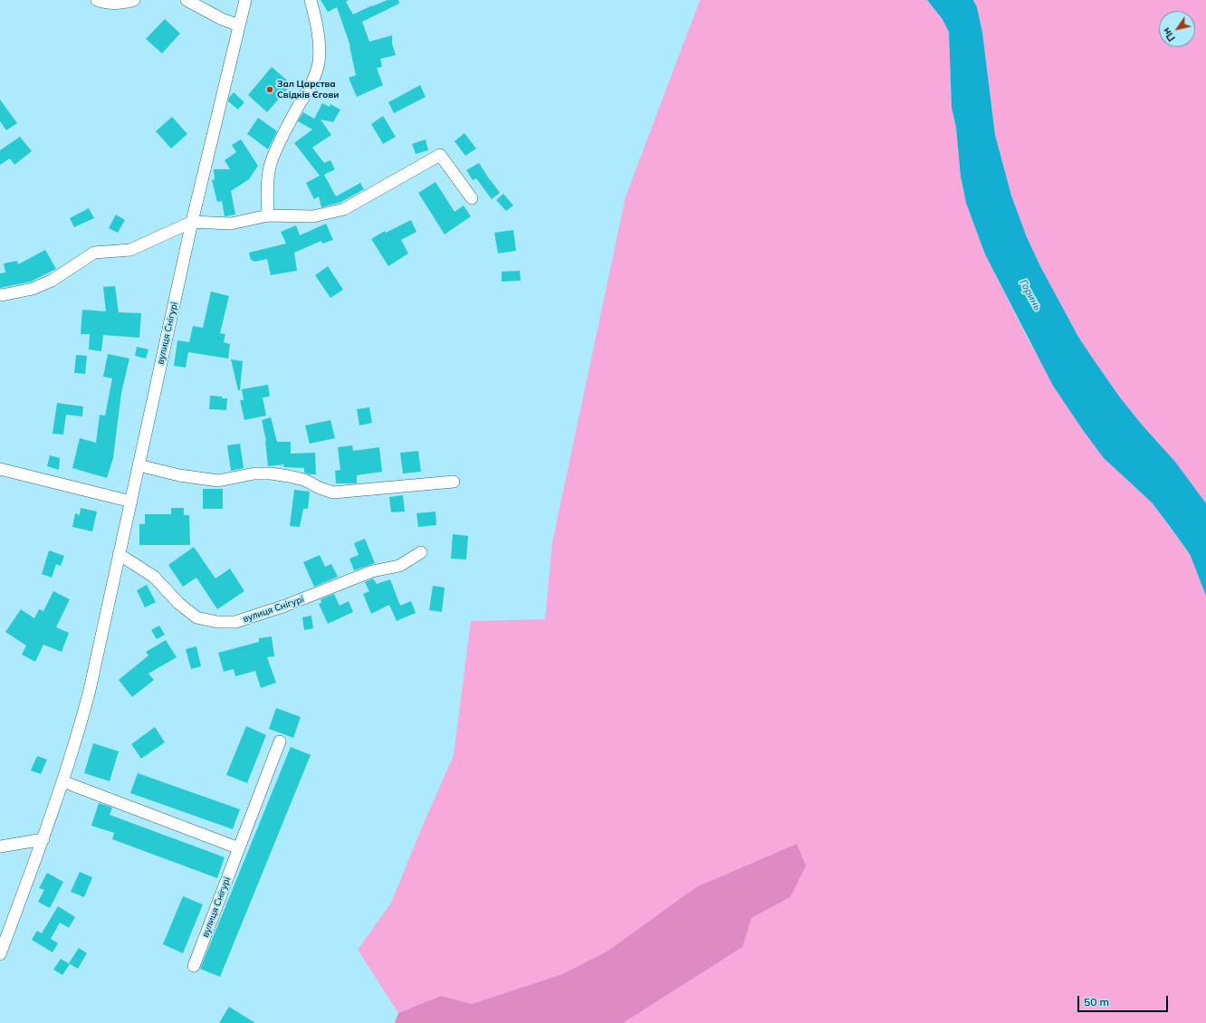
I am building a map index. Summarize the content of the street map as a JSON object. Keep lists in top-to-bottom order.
{
  "streets": {
    "street": ["вулиця Снігурі"]
  },
  "water": ["Горинь"],
  "places": ["Зал Царства Свідків Єгови"],
  "scale_bar": "50 m",
  "north": "bottom left"
}
